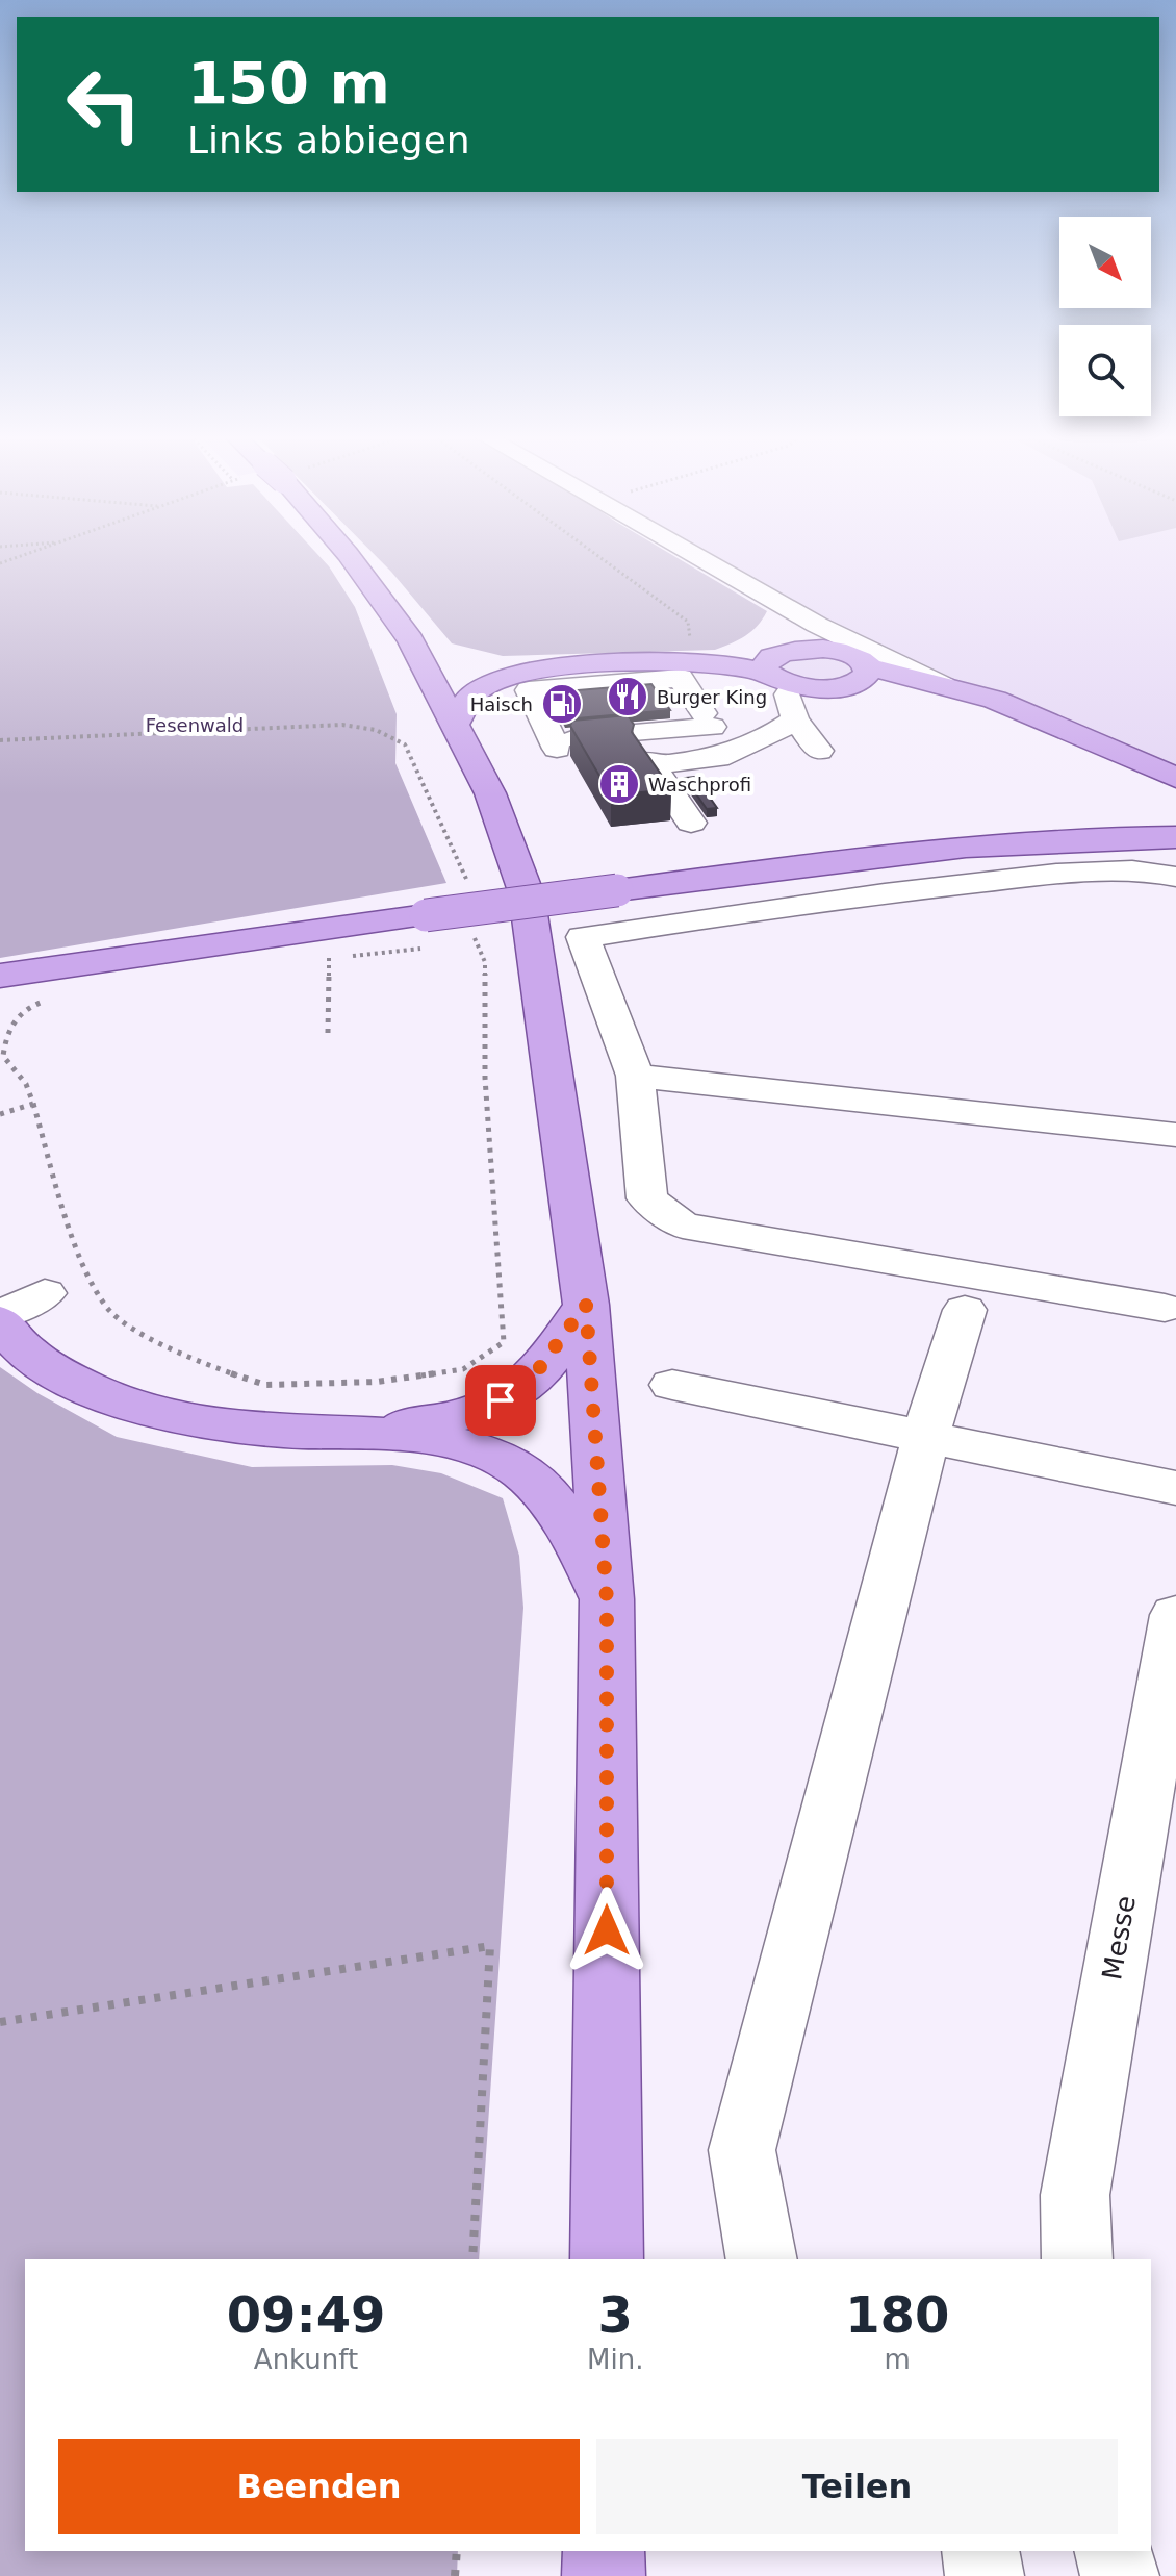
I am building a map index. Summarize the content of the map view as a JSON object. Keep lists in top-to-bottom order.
{
  "streets": {
    "street": ["Messe"]
  },
  "parks": ["Fesenwald"],
  "places": {
    "restaurant": ["Burger King"],
    "fuel station": ["Haisch"],
    "building": ["Waschprofi"]
  },
  "north": "bottom right",
  "page": {
    "turn": ["150 m", "Links abbiegen"],
    "eta": [
      "09:49",
      "Ankunft",
      "3",
      "Min.",
      "180",
      "m"
    ],
    "buttons": ["Beenden", "Teilen"]
  }
}
